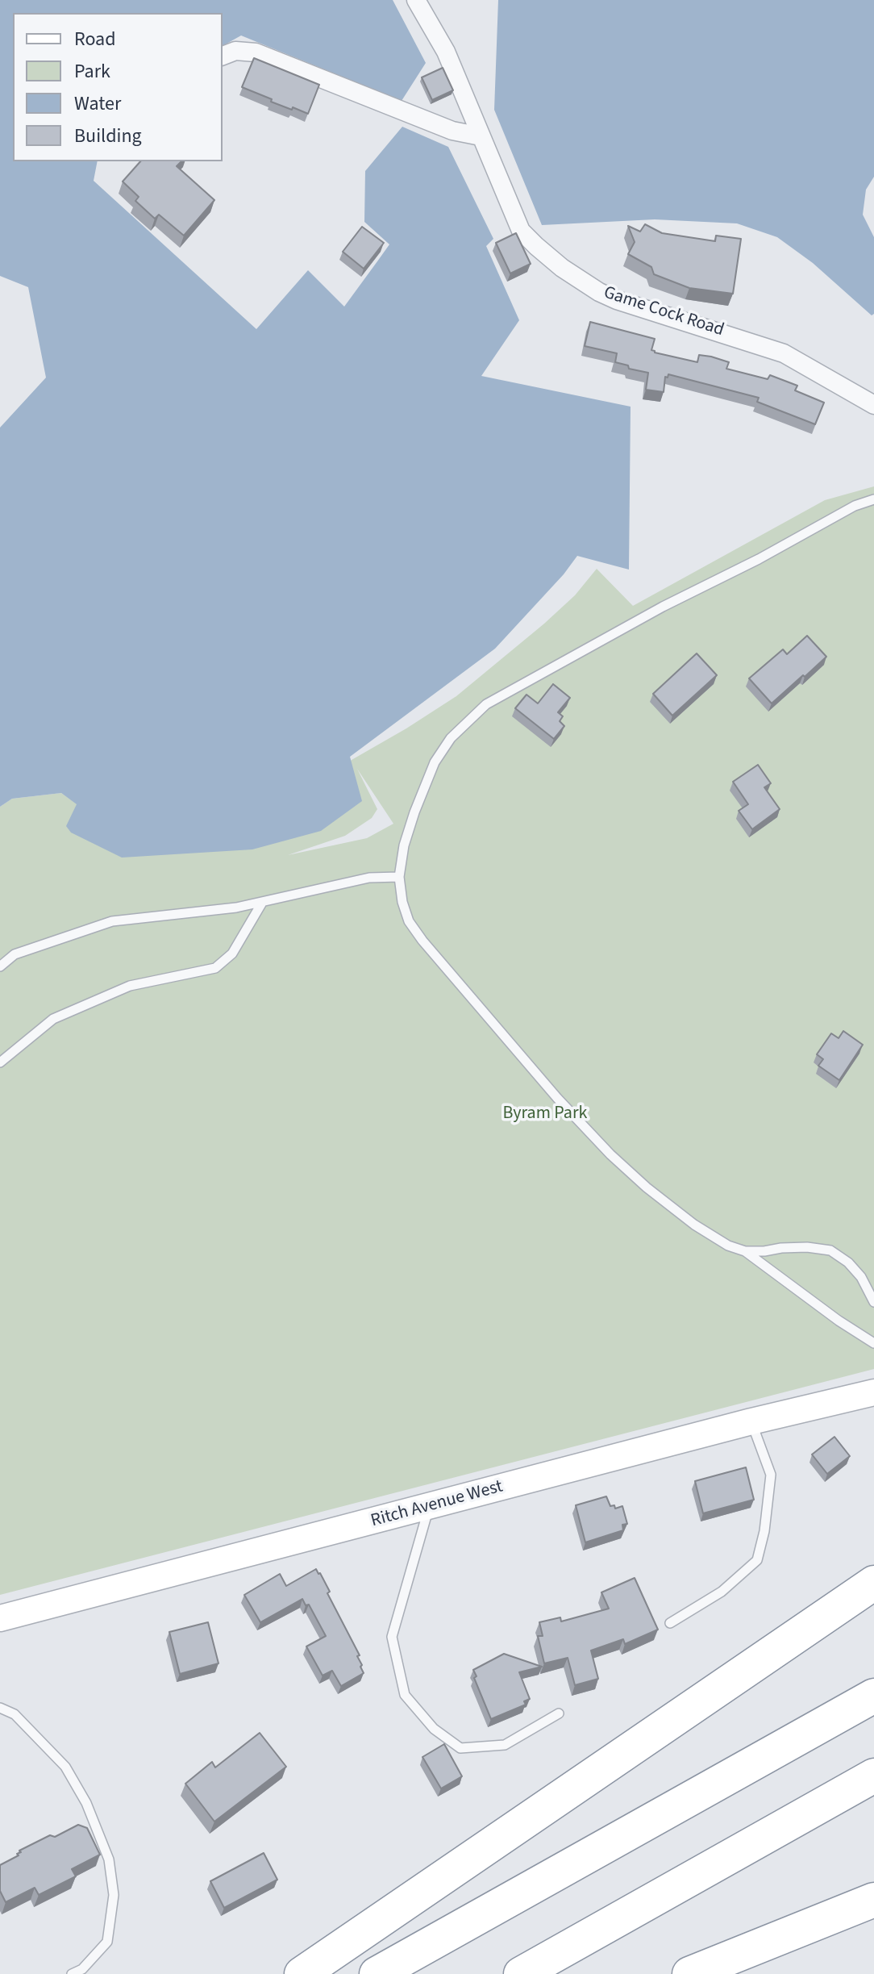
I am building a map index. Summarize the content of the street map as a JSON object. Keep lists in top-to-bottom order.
{
  "streets": {
    "main road": ["Ritch Avenue West"],
    "street": ["Game Cock Road"]
  },
  "parks": ["Byram Park"],
  "legend": [
    "Road",
    "Park",
    "Water",
    "Building"
  ]
}
